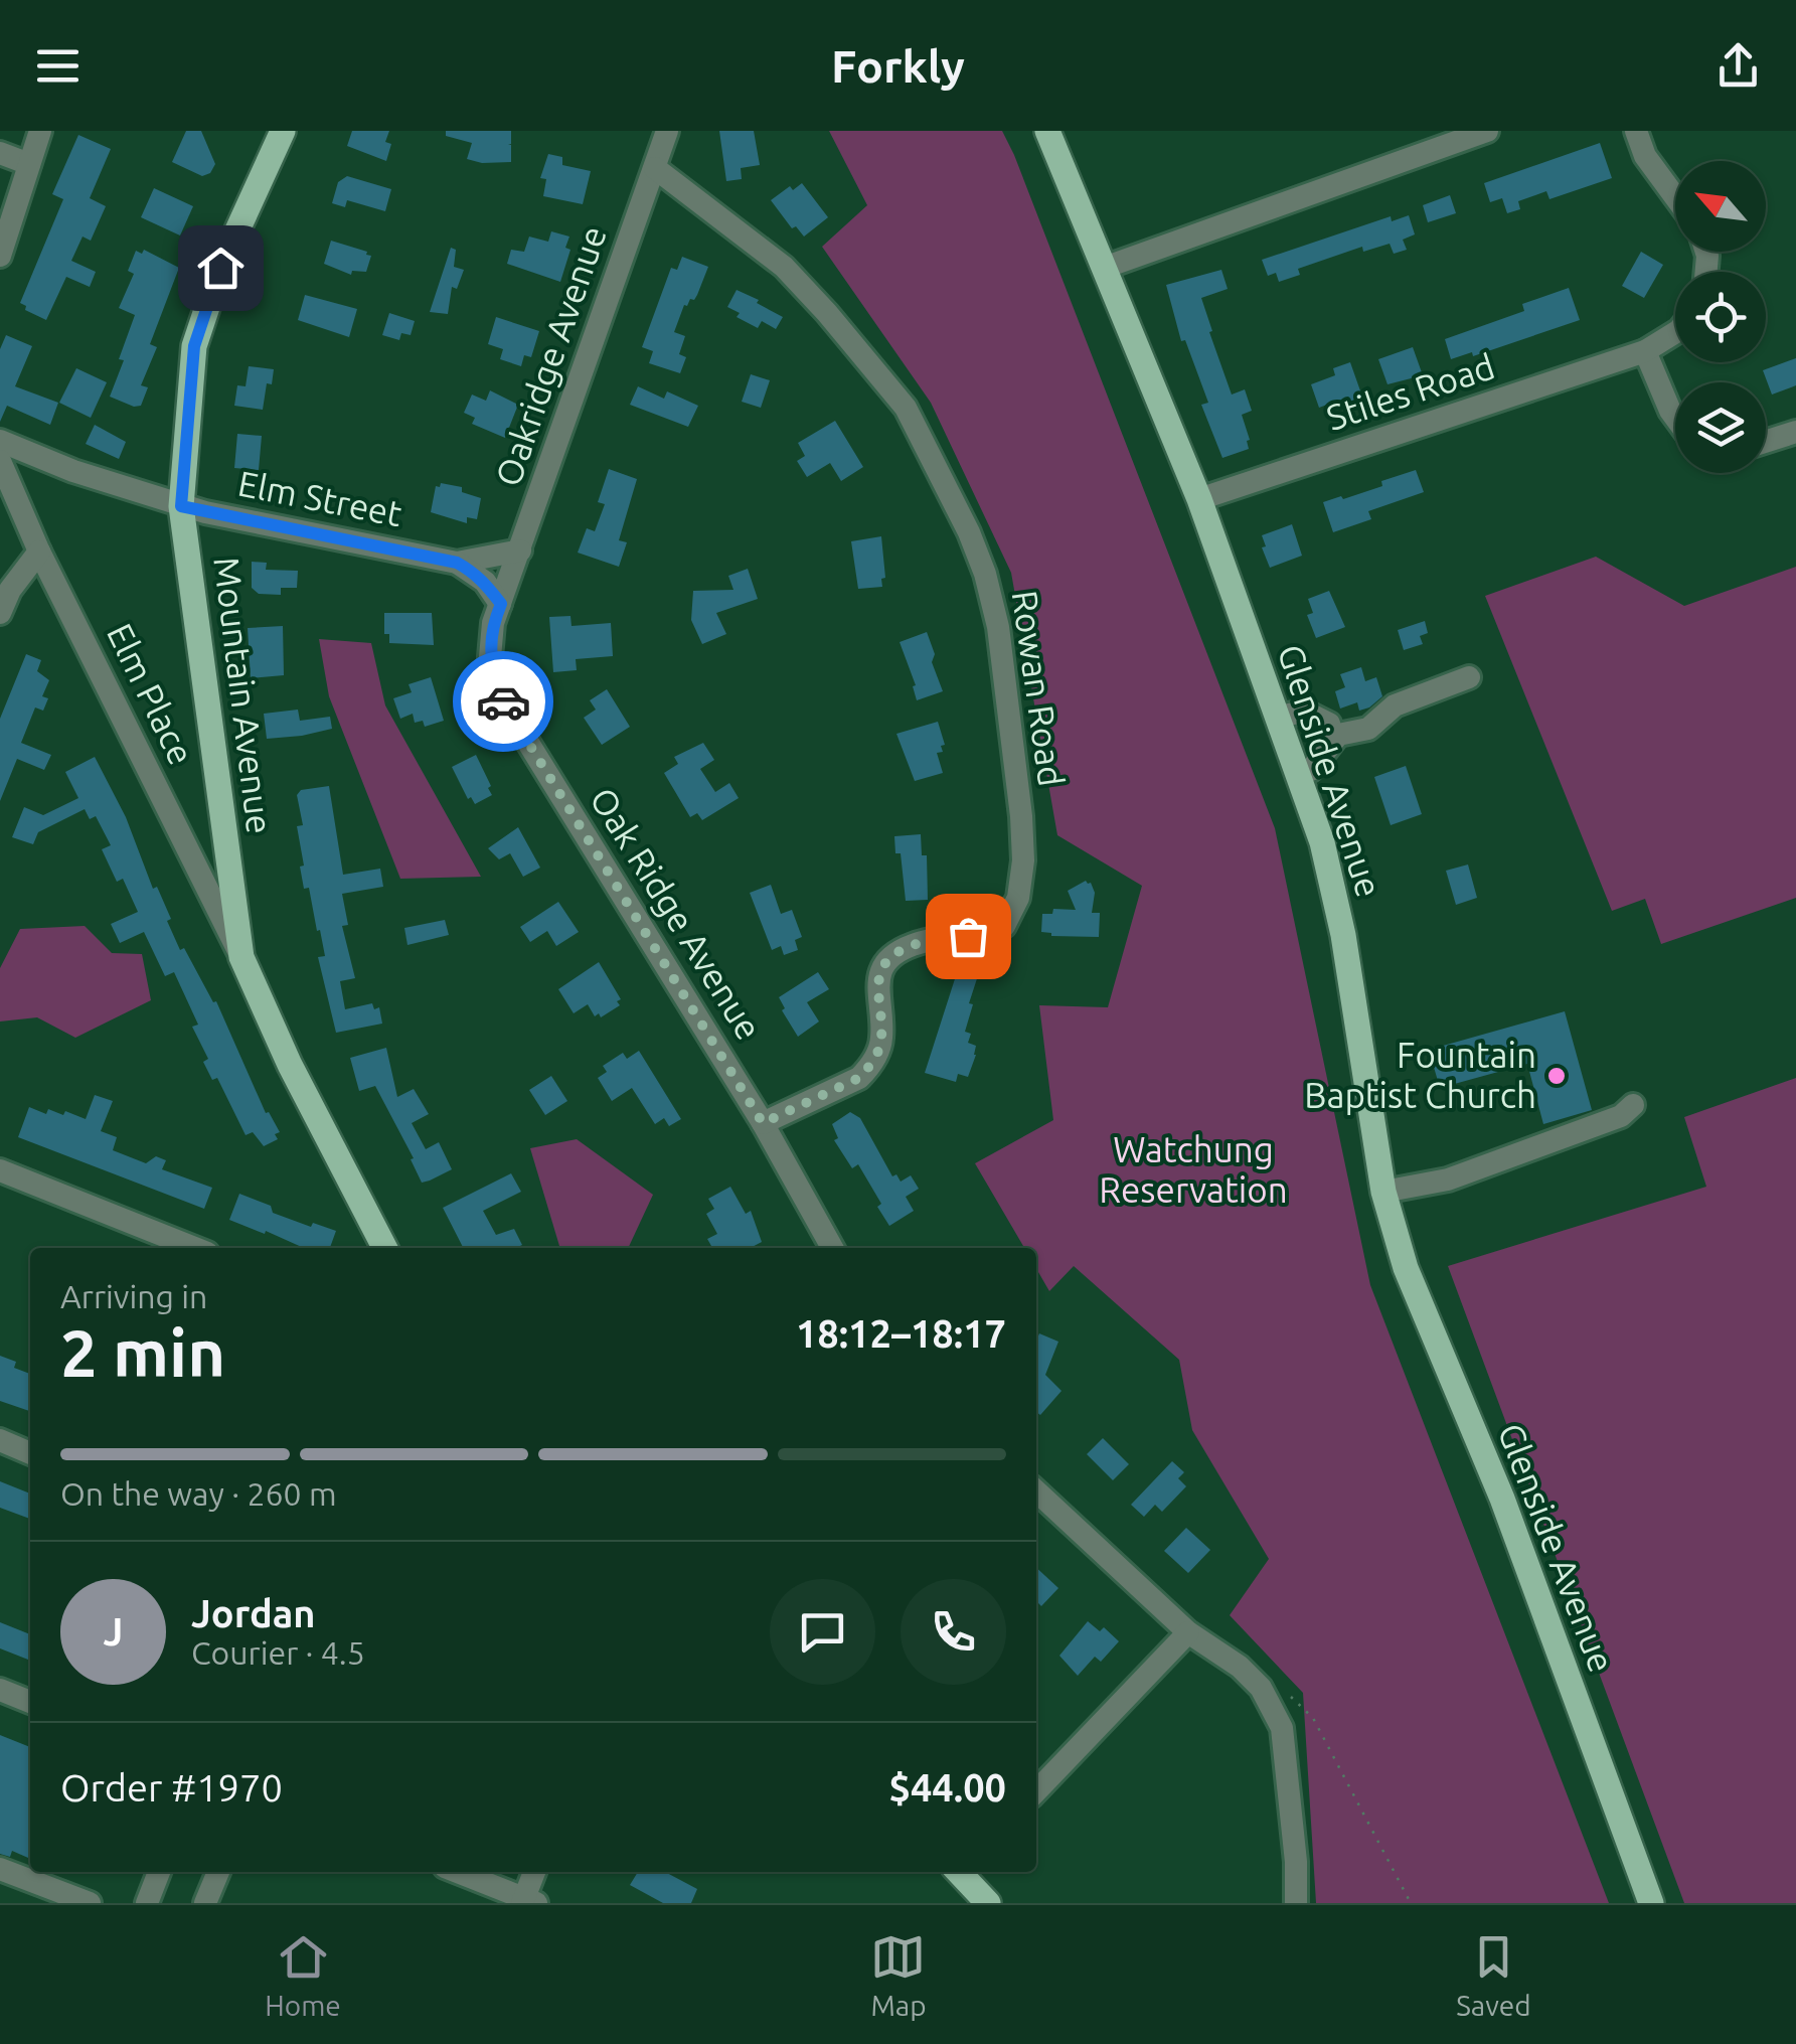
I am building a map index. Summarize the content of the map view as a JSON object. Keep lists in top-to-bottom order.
{
  "streets": {
    "main road": ["Mountain Avenue", "Glenside Avenue"],
    "street": [
      "Oakridge Avenue",
      "Stiles Road",
      "Elm Street",
      "Rowan Road",
      "Elm Place",
      "Oak Ridge Avenue"
    ]
  },
  "crossings": [
    ["Oakridge Avenue", "Elm Street"],
    ["Oakridge Avenue", "Rowan Road"],
    ["Oakridge Avenue", "Oak Ridge Avenue"],
    ["Stiles Road", "Glenside Avenue"],
    ["Elm Street", "Mountain Avenue"],
    ["Elm Street", "Oak Ridge Avenue"],
    ["Rowan Road", "Oak Ridge Avenue"],
    ["Elm Place", "Mountain Avenue"]
  ],
  "parks": ["Watchung Reservation"],
  "places": ["Fountain Baptist Church"],
  "north": "top left",
  "page": {
    "header": "Forkly",
    "heading": ["2 min", "Arriving in", "18:12–18:17"],
    "panel": [
      "Jordan",
      "Courier · 4.5",
      "Order #1970",
      "$44.00"
    ],
    "bar": "On the way · 260 m",
    "round": "J",
    "tabs": ["Home", "Map", "Saved"]
  }
}
